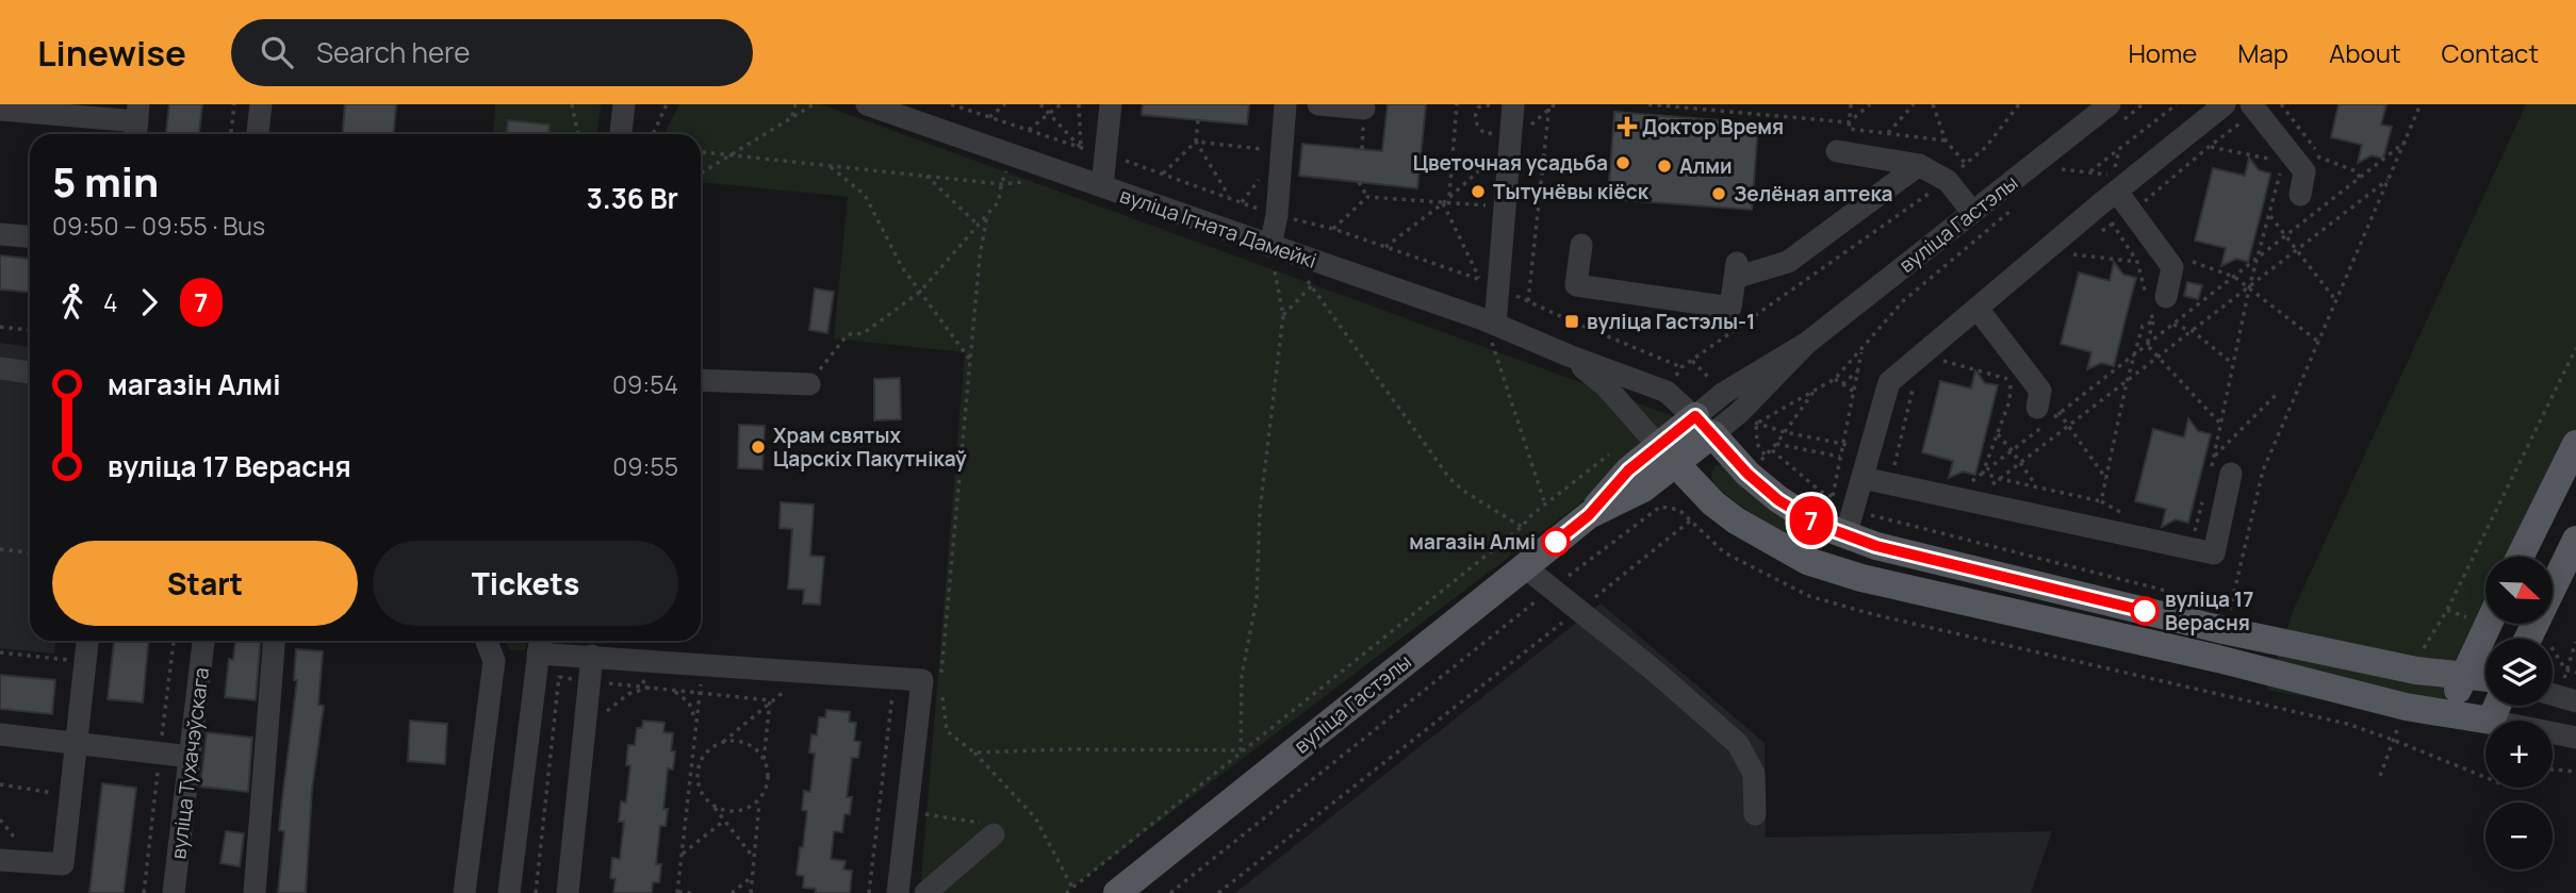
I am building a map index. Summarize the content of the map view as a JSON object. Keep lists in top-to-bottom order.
{
  "streets": {
    "main road": ["вуліца Гастэлы"],
    "street": ["вуліца Ігната Дамейкі", "вуліца Тухачэўскага"]
  },
  "crossings": [
    ["вуліца Гастэлы", "вуліца Ігната Дамейкі"]
  ],
  "places": {
    "health": ["Доктор Время"],
    "other": [
      "Цветочная усадьба",
      "Алми",
      "Тытунёвы кіёск",
      "Зелёная аптека",
      "Храм святых Царскіх Пакутнікаў",
      "магазін Алмі",
      "вуліца 17 Верасня"
    ],
    "transit": ["вуліца Гастэлы-1"]
  },
  "lines": ["bus line 7"],
  "north": "bottom right",
  "page": {
    "header": "Linewise",
    "search": "Search here",
    "nav": [
      "Home",
      "Map",
      "About",
      "Contact"
    ],
    "on_map": "7",
    "heading": ["5 min", "09:50 – 09:55 · Bus", "3.36 Br"],
    "legs": ["4", "7"],
    "list": [
      {
        "name": "магазін Алмі",
        "value": "09:54"
      },
      {
        "name": "вуліца 17 Верасня",
        "value": "09:55"
      }
    ],
    "buttons": ["Start", "Tickets"],
    "map_buttons": ["+", "−"]
  }
}
